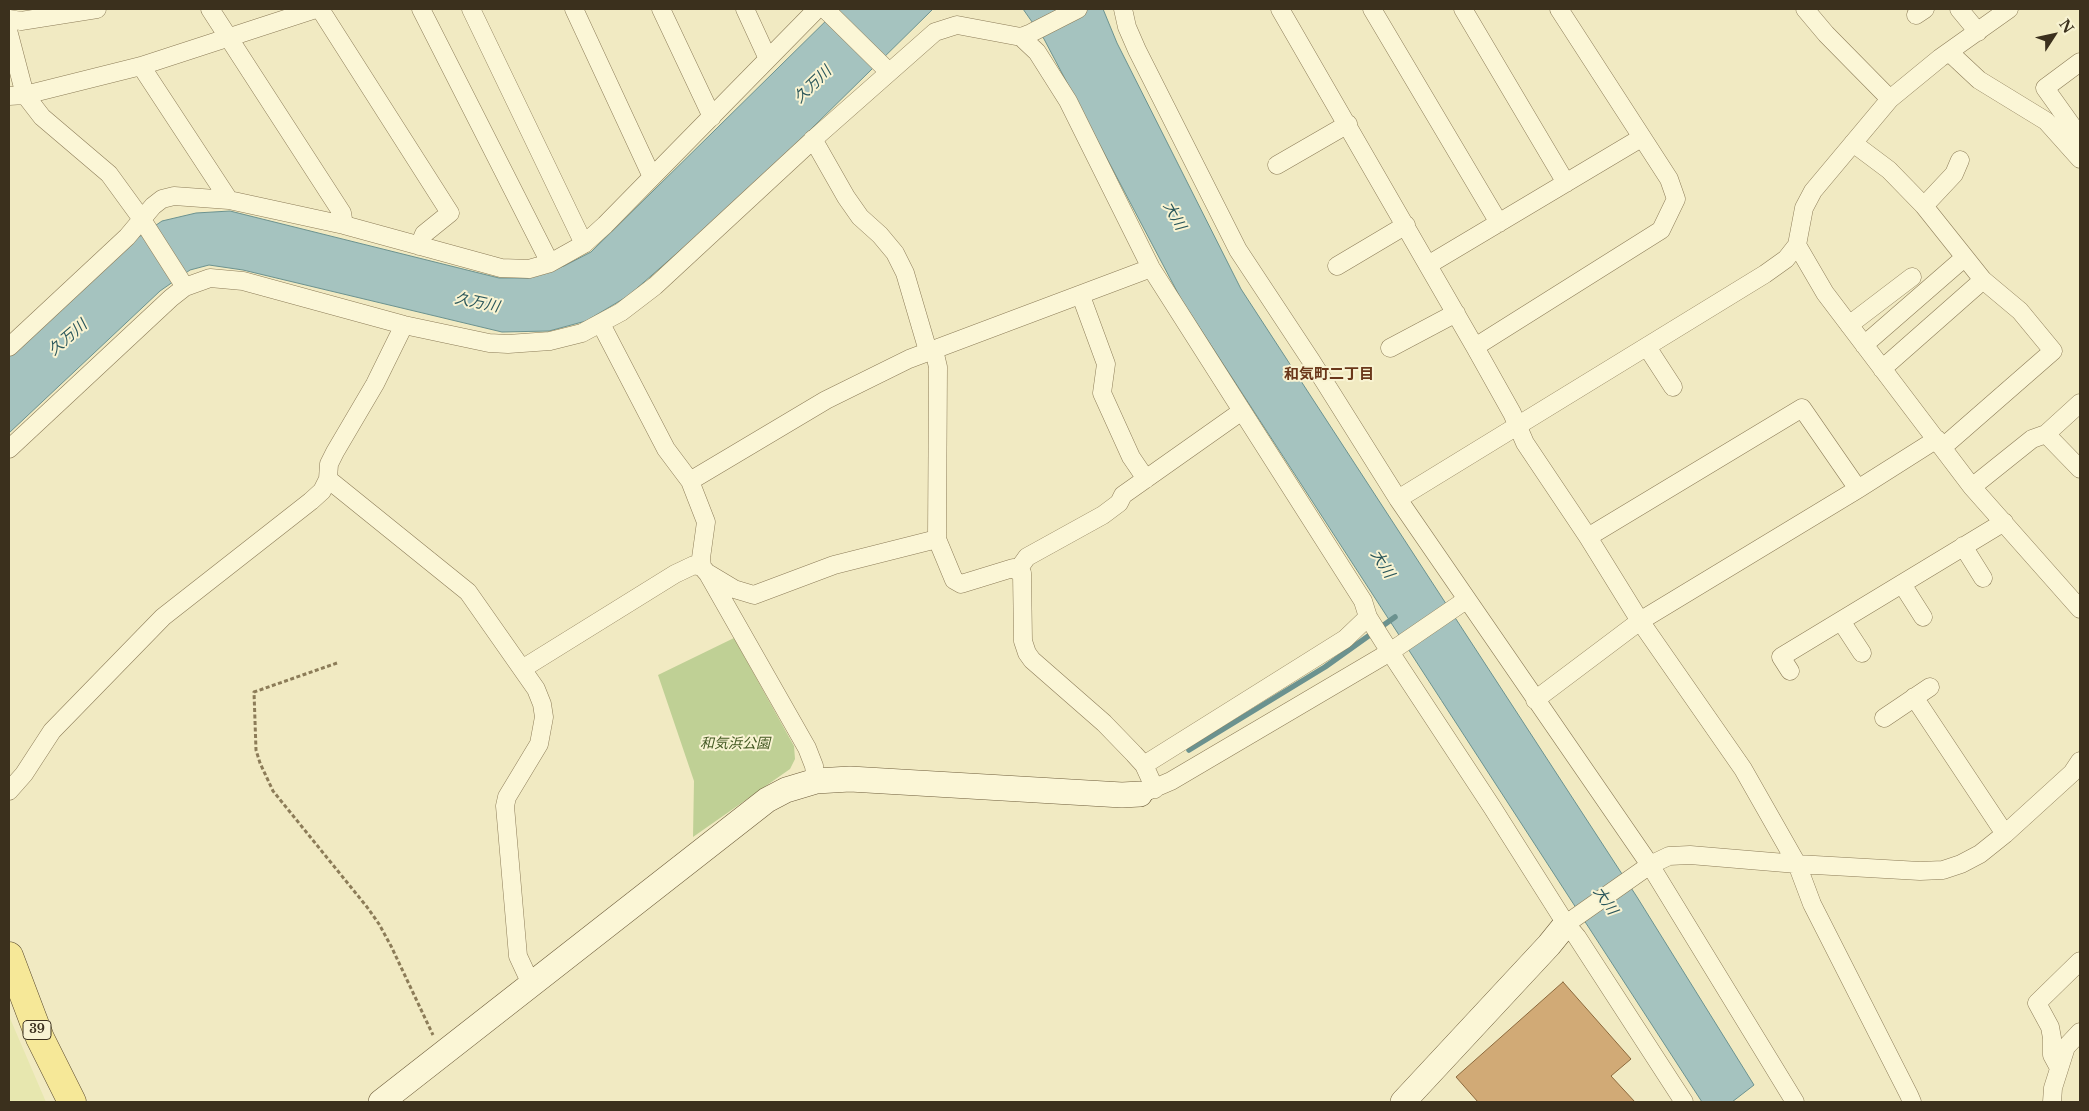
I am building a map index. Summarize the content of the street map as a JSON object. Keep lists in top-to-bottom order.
{
  "streets": {
    "main road": ["39"]
  },
  "districts": ["和気町二丁目"],
  "water": ["久万川", "大川"],
  "parks": ["和気浜公園"],
  "north": "top right"
}
